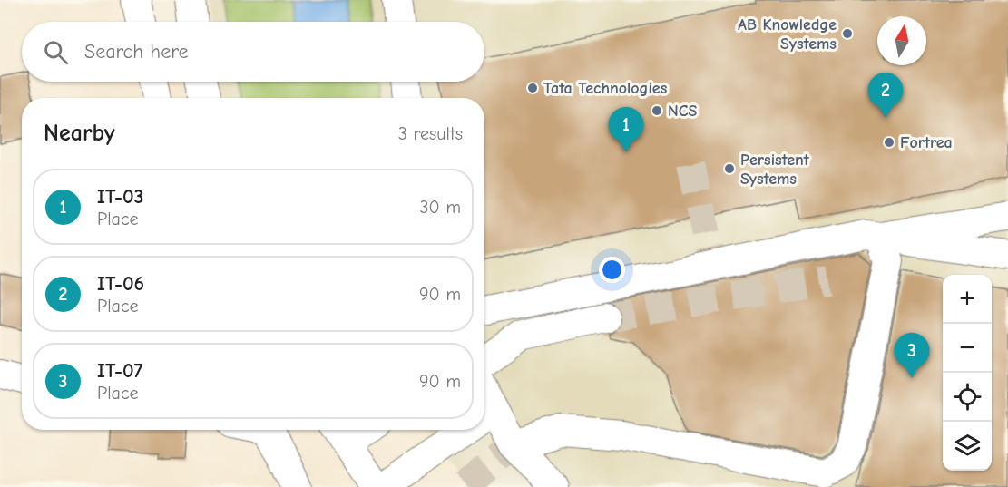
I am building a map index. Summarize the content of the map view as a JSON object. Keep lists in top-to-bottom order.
{
  "places": [
    "AB Knowledge Systems",
    "Tata Technologies",
    "NCS",
    "Fortrea",
    "Persistent Systems"
  ],
  "north": "top",
  "page": {
    "search": "Search here",
    "pins": ["2", "1", "3"],
    "heading": ["Nearby", "3 results"],
    "list": [
      {
        "mark": "1",
        "name": "IT-03",
        "note": "Place",
        "value": "30 m"
      },
      {
        "mark": "2",
        "name": "IT-06",
        "note": "Place",
        "value": "90 m"
      },
      {
        "mark": "3",
        "name": "IT-07",
        "note": "Place",
        "value": "90 m"
      }
    ],
    "map_buttons": ["+", "−"]
  }
}
